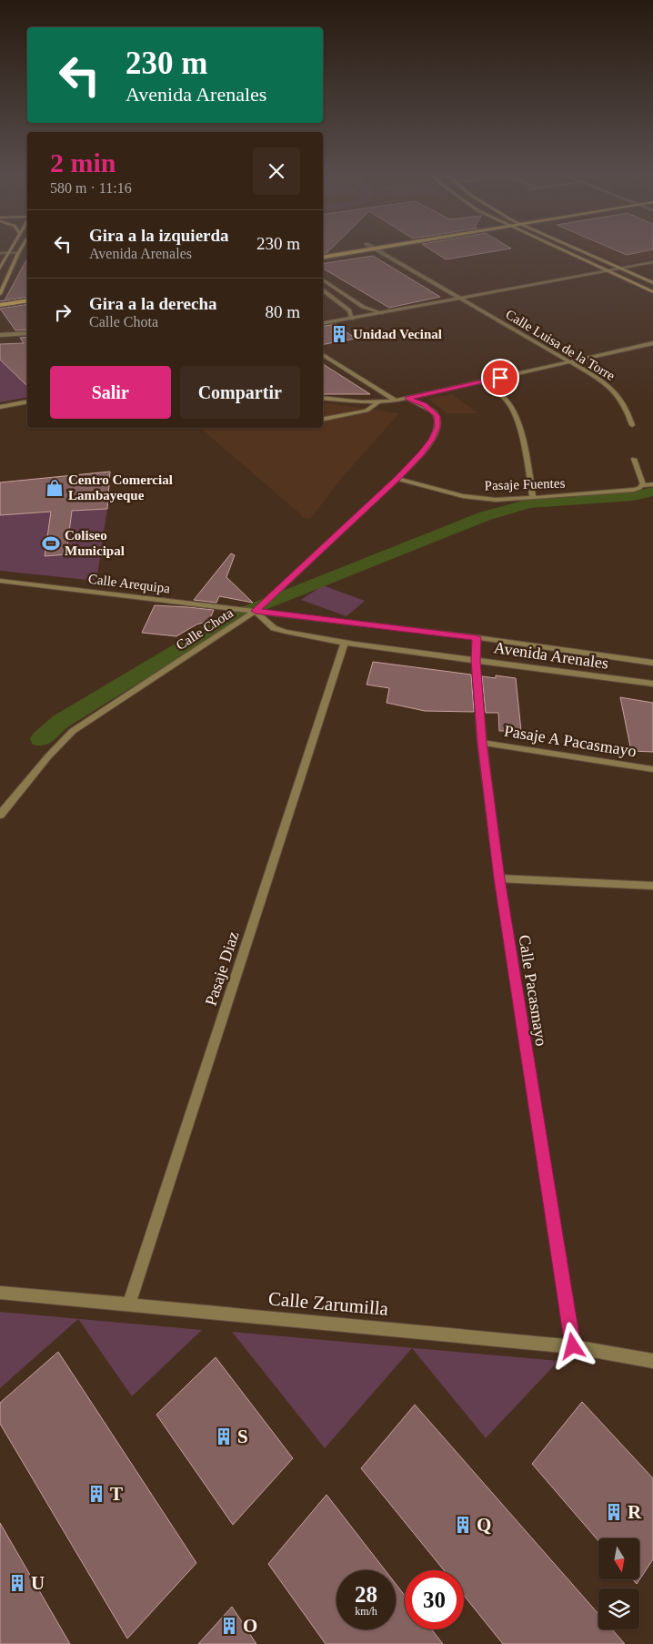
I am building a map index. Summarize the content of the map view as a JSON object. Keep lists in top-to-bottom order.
{
  "streets": {
    "street": [
      "Calle Luisa de la Torre",
      "Pasaje Fuentes",
      "Calle Arequipa",
      "Calle Chota",
      "Avenida Arenales",
      "Pasaje A Pacasmayo",
      "Pasaje Diaz",
      "Calle Pacasmayo",
      "Calle Zarumilla"
    ]
  },
  "crossings": [
    ["Pasaje Fuentes", "Calle Chota"],
    ["Calle Arequipa", "Calle Chota"],
    ["Calle Arequipa", "Avenida Arenales"],
    ["Calle Chota", "Avenida Arenales"],
    ["Avenida Arenales", "Pasaje Diaz"],
    ["Avenida Arenales", "Calle Pacasmayo"],
    ["Pasaje A Pacasmayo", "Calle Pacasmayo"],
    ["Pasaje Diaz", "Calle Zarumilla"],
    ["Calle Pacasmayo", "Calle Zarumilla"]
  ],
  "places": {
    "building": [
      "Unidad Vecinal",
      "S",
      "T",
      "R",
      "Q",
      "U",
      "O"
    ],
    "shop": ["Centro Comercial Lambayeque"],
    "sports": ["Coliseo Municipal"]
  },
  "north": "bottom",
  "page": {
    "turn": ["230 m", "Avenida Arenales"],
    "heading": ["2 min", "580 m · 11:16"],
    "list": [
      {
        "name": "Gira a la izquierda",
        "note": "Avenida Arenales",
        "value": "230 m"
      },
      {
        "name": "Gira a la derecha",
        "note": "Calle Chota",
        "value": "80 m"
      }
    ],
    "buttons": ["Salir", "Compartir"],
    "speed": "28 km/h",
    "limit": "30"
  }
}
